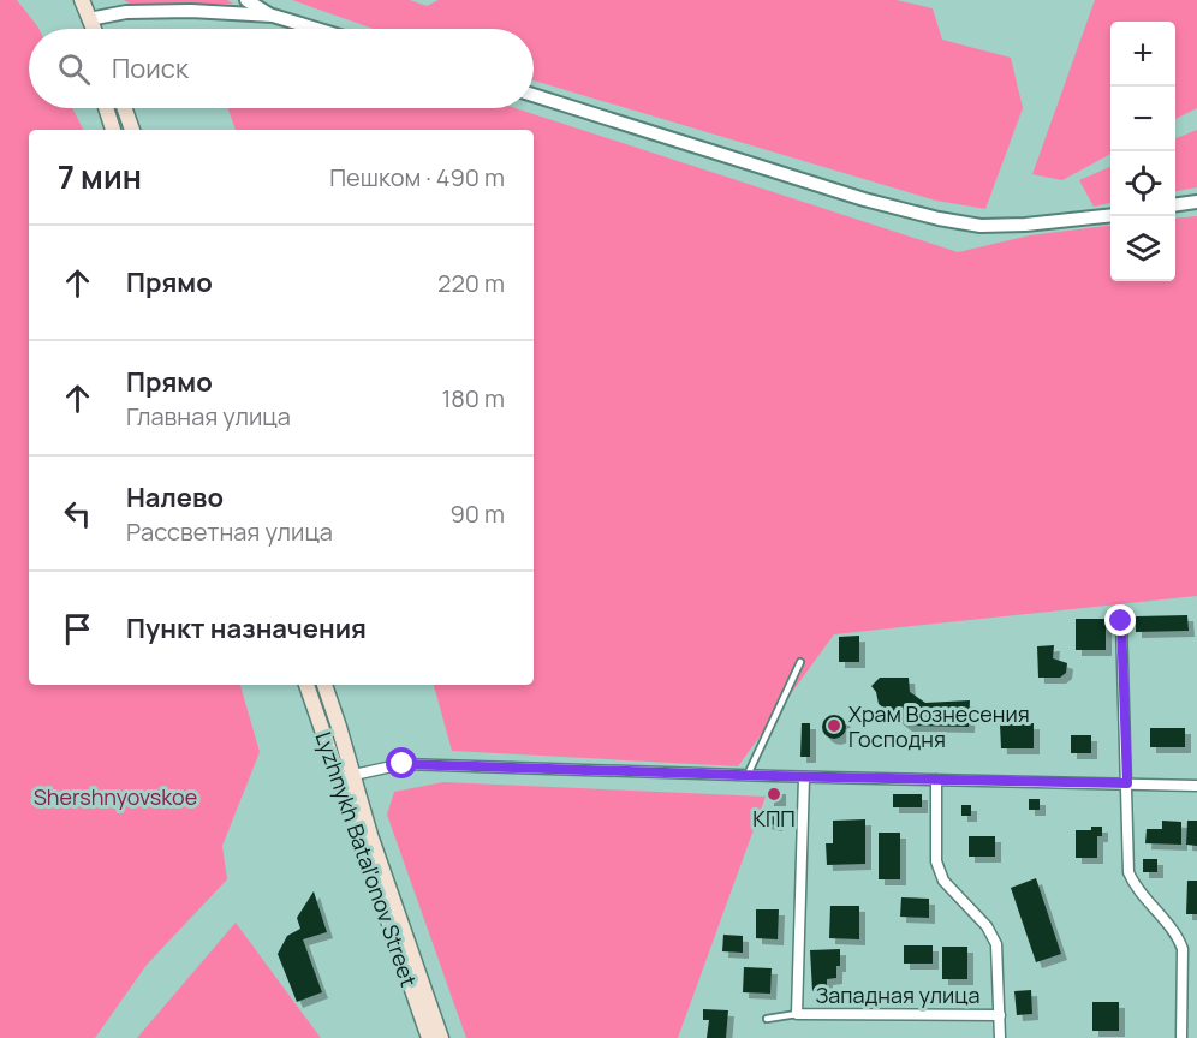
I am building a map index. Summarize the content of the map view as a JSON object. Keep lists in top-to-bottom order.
{
  "streets": {
    "main road": ["Lyzhnykh Batal'onov Street"],
    "street": ["Западная улица"]
  },
  "parks": ["Shershnyovskoe"],
  "places": ["Храм Вознесения Господня", "КПП"],
  "page": {
    "map_buttons": ["+", "−"],
    "search": "Поиск",
    "heading": ["7 мин", "Пешком · 490 m"],
    "list": [
      ["Прямо", "220 m"],
      ["Прямо", "Главная улица", "180 m"],
      ["Налево", "Рассветная улица", "90 m"],
      "Пункт назначения"
    ]
  }
}
